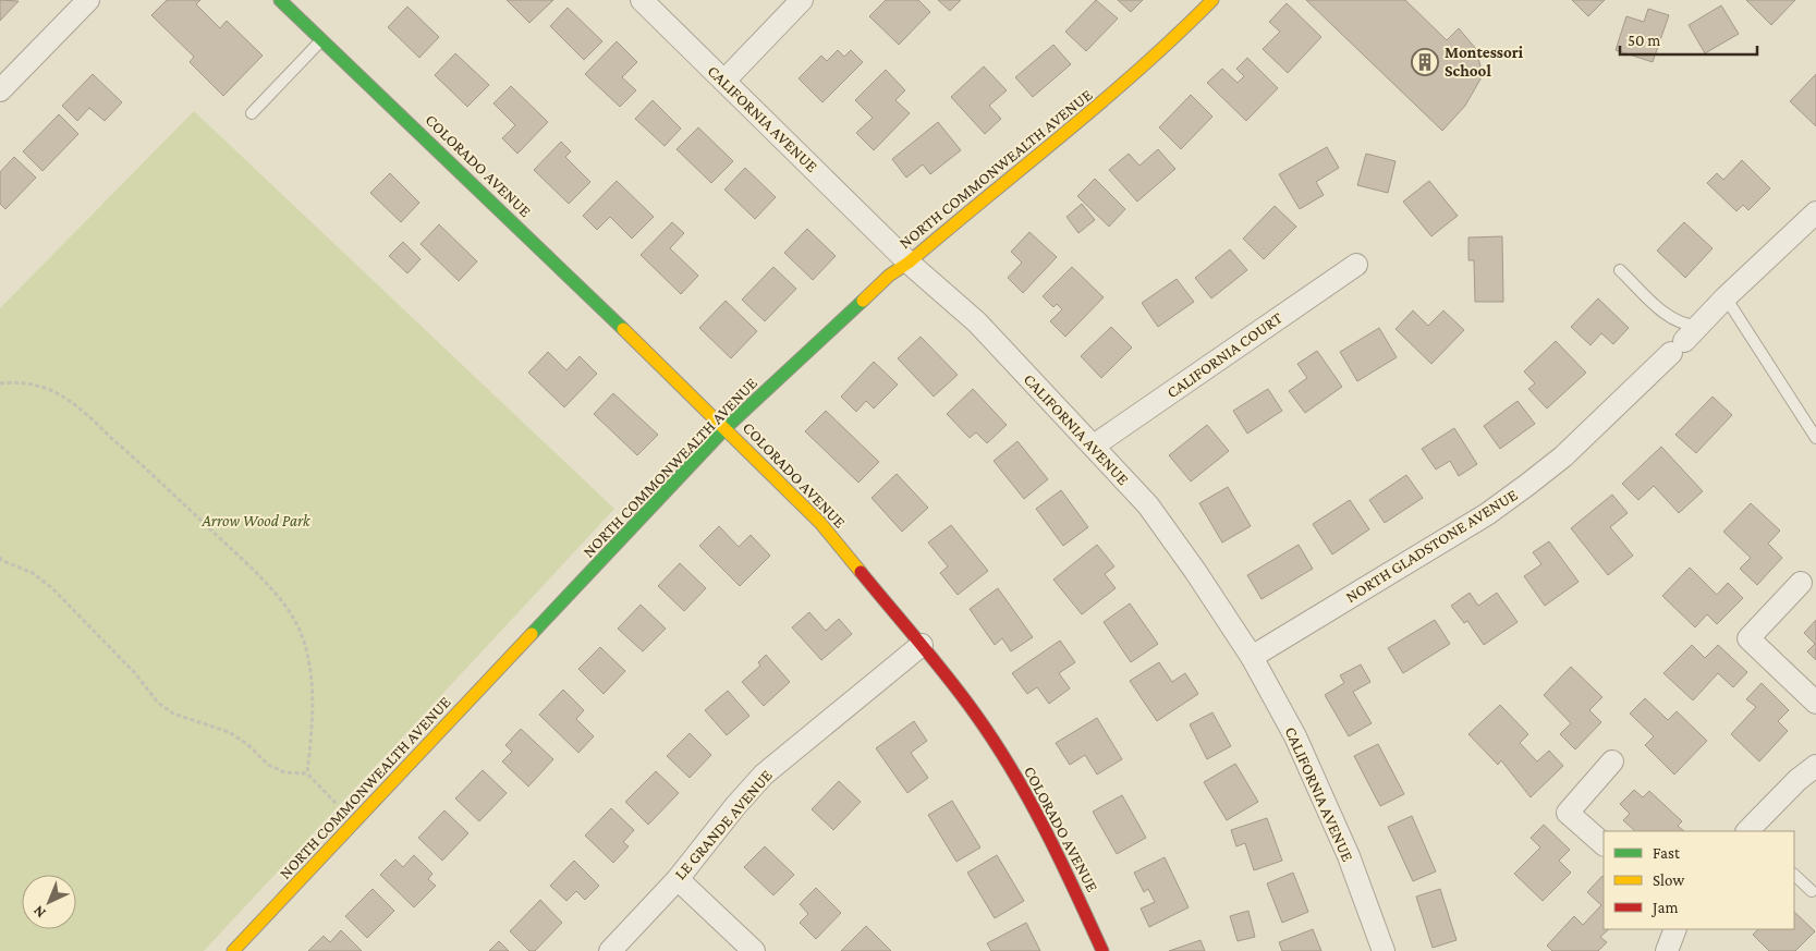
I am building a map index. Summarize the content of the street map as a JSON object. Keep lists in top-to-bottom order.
{
  "streets": {
    "street": [
      "CALIFORNIA AVENUE",
      "COLORADO AVENUE",
      "NORTH COMMONWEALTH AVENUE",
      "CALIFORNIA COURT",
      "NORTH GLADSTONE AVENUE",
      "LE GRANDE AVENUE"
    ]
  },
  "crossings": [
    ["CALIFORNIA AVENUE", "NORTH COMMONWEALTH AVENUE"],
    ["CALIFORNIA AVENUE", "CALIFORNIA COURT"],
    ["CALIFORNIA AVENUE", "NORTH GLADSTONE AVENUE"],
    ["COLORADO AVENUE", "NORTH COMMONWEALTH AVENUE"],
    ["COLORADO AVENUE", "LE GRANDE AVENUE"]
  ],
  "parks": ["Arrow Wood Park"],
  "places": {
    "building": ["Montessori School"]
  },
  "legend": ["Fast", "Slow", "Jam"],
  "scale_bar": "50 m",
  "north": "bottom left"
}
